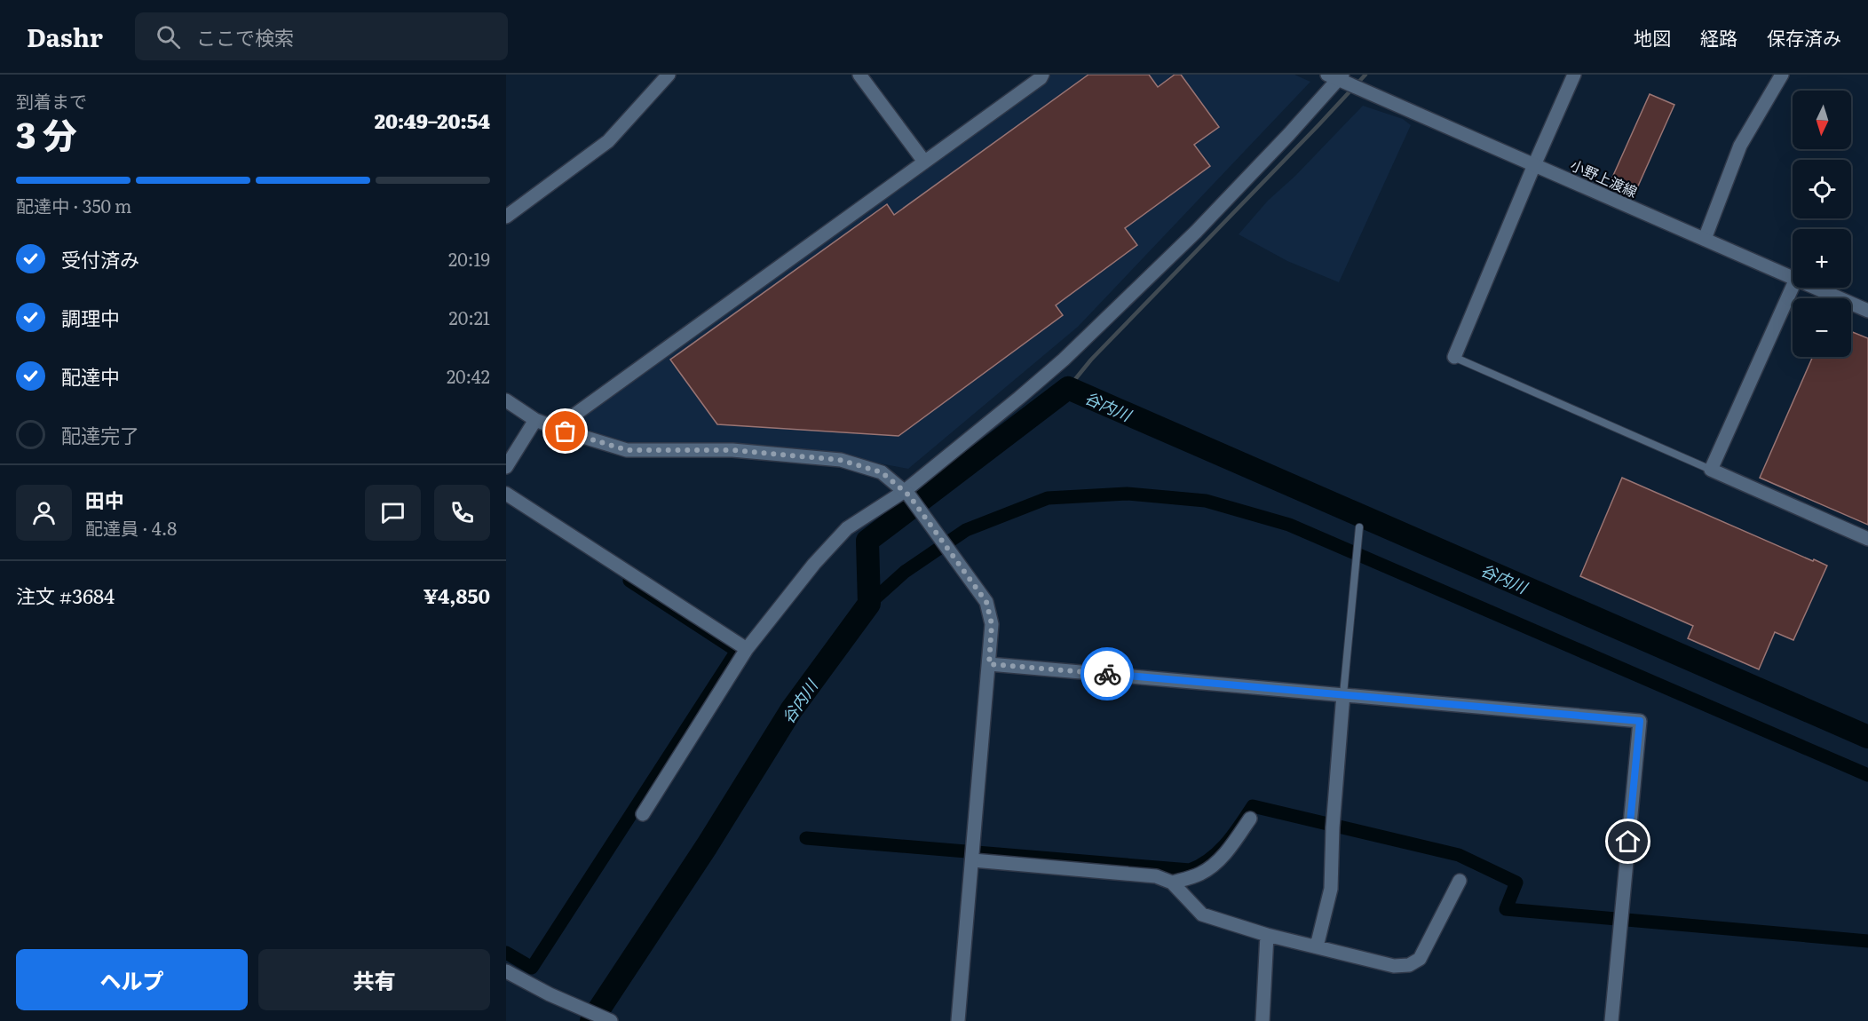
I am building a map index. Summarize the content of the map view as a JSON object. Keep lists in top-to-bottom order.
{
  "streets": {
    "street": ["小野上渡線"]
  },
  "water": ["谷内川"],
  "north": "bottom",
  "page": {
    "header": "Dashr",
    "search": "ここで検索",
    "nav": ["地図", "経路", "保存済み"],
    "heading": ["3 分", "到着まで", "20:49–20:54"],
    "panel": [
      "田中",
      "配達員 · 4.8",
      "注文 #3684",
      "¥4,850"
    ],
    "map_buttons": ["+", "−"],
    "bar": "配達中 · 350 m",
    "list": [
      ["受付済み", "20:19"],
      ["調理中", "20:21"],
      ["配達中", "20:42"],
      "配達完了"
    ],
    "buttons": ["ヘルプ", "共有"]
  }
}
